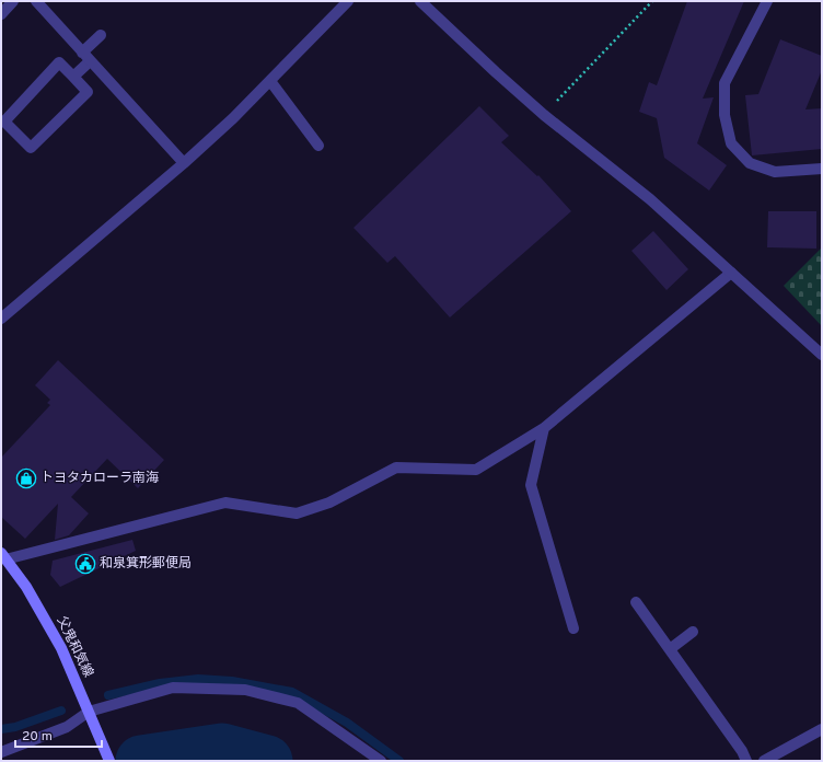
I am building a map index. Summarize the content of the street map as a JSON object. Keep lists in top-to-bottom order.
{
  "streets": {
    "main road": ["父鬼和気線"]
  },
  "places": {
    "shop": ["トヨタカローラ南海"],
    "public building": ["和泉箕形郵便局"]
  },
  "scale_bar": "20 m"
}
